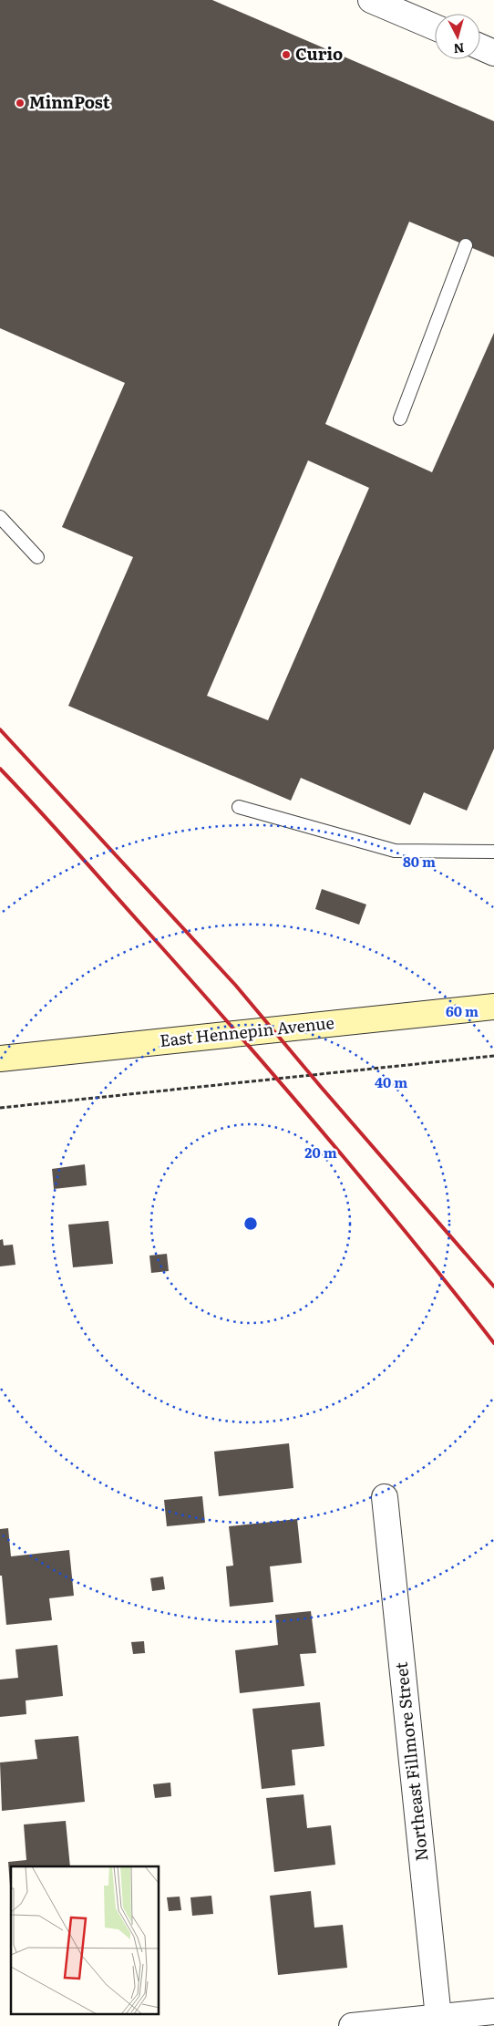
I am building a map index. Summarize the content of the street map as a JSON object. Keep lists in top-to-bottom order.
{
  "streets": {
    "main road": ["East Hennepin Avenue"],
    "street": ["Northeast Fillmore Street"]
  },
  "places": ["Curio", "MinnPost"],
  "north": "bottom",
  "rings": [
    "80 m",
    "60 m",
    "40 m",
    "20 m"
  ]
}
